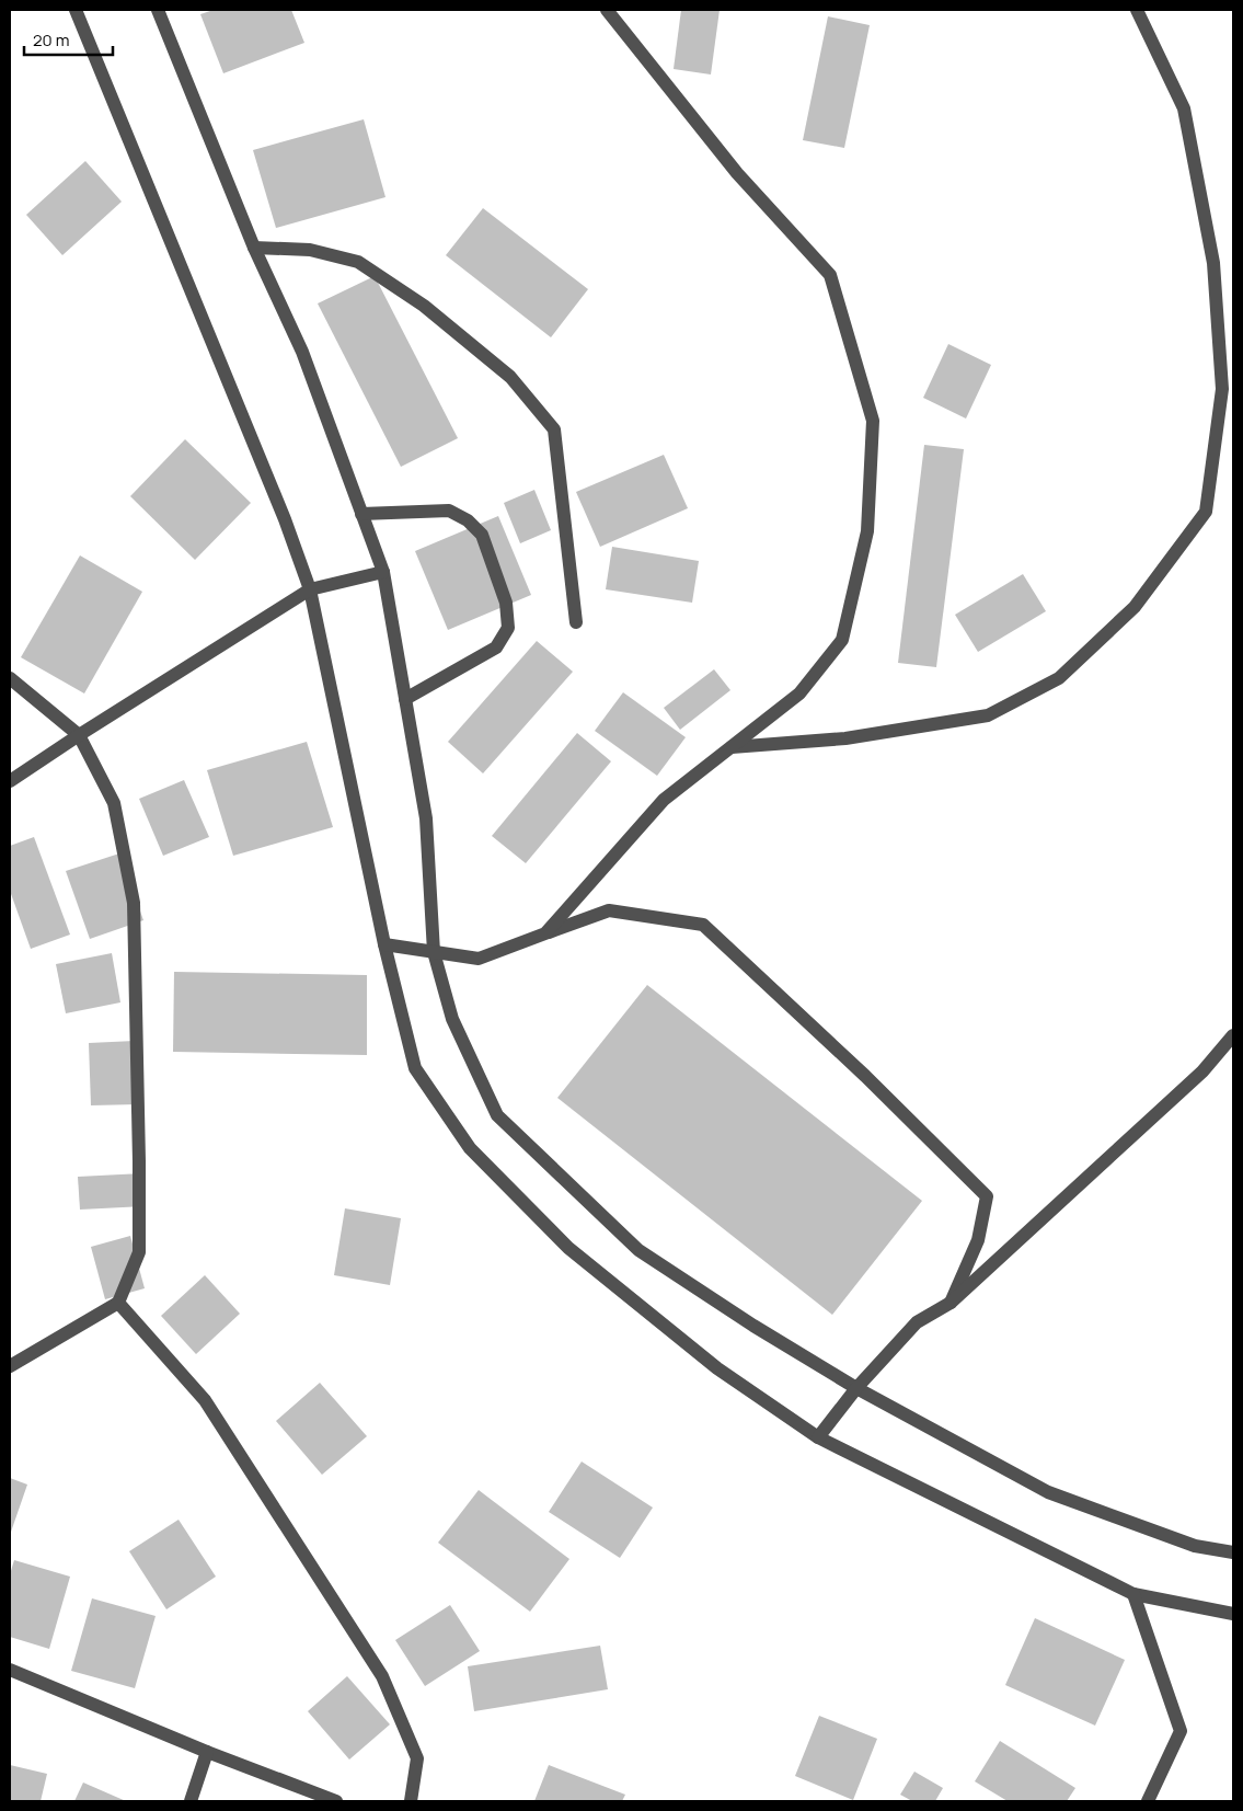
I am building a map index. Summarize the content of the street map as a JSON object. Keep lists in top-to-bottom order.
{
  "scale_bar": "20 m"
}
